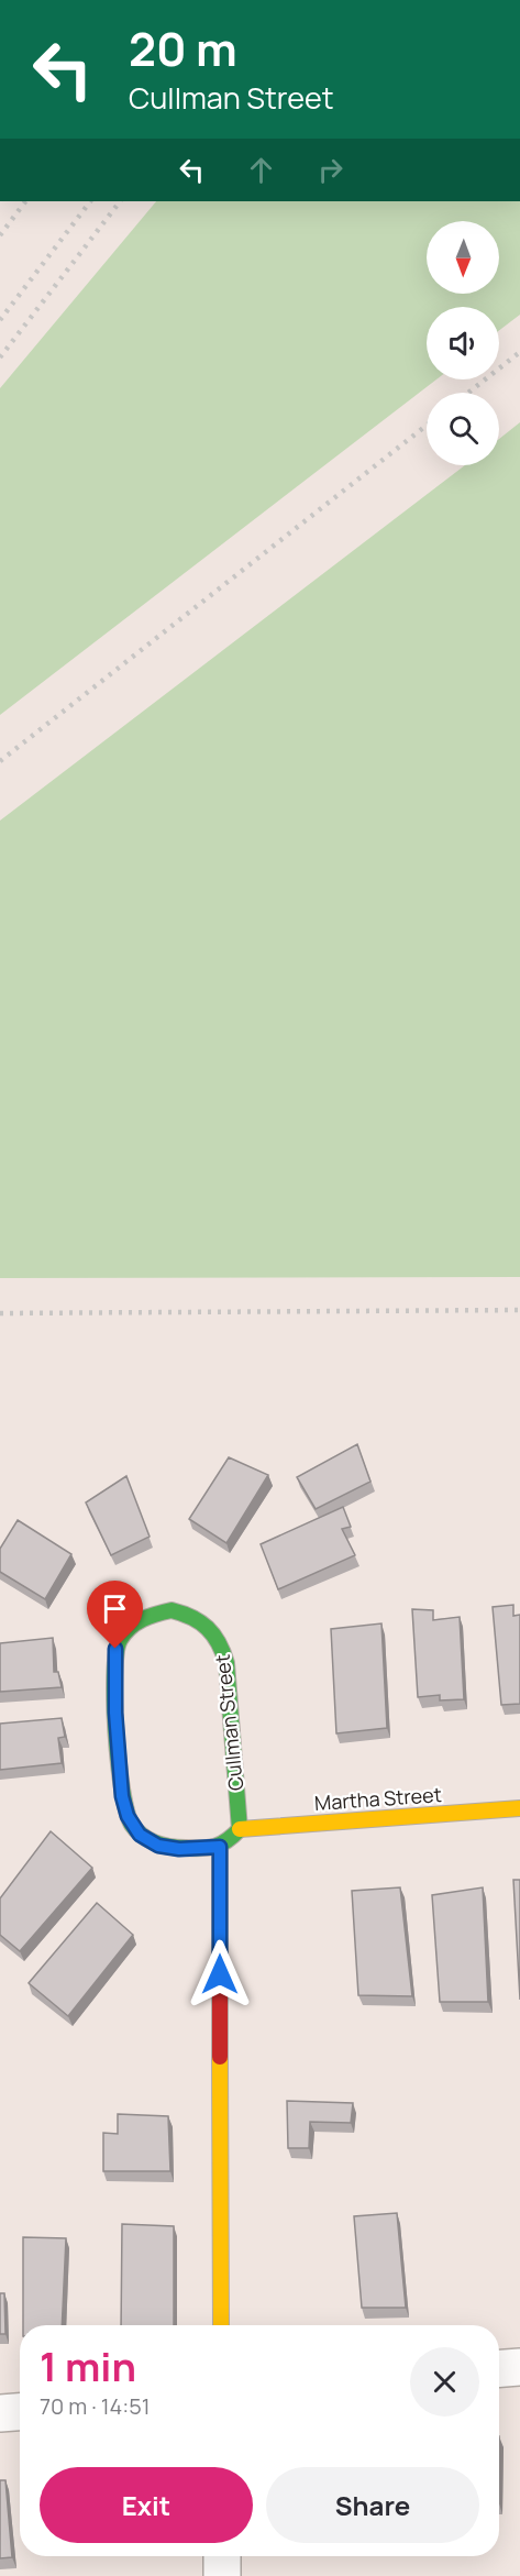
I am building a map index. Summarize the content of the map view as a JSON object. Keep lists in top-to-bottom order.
{
  "streets": {
    "street": ["Cullman Street", "Martha Street"]
  },
  "crossings": [
    ["Cullman Street", "Martha Street"]
  ],
  "north": "bottom",
  "page": {
    "turn": ["20 m", "Cullman Street"],
    "heading": ["1 min", "70 m · 14:51"],
    "buttons": ["Exit", "Share"]
  }
}
